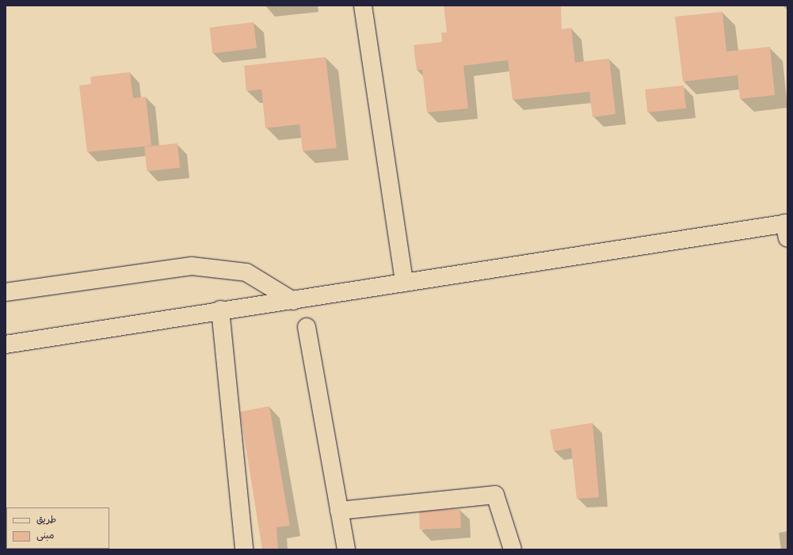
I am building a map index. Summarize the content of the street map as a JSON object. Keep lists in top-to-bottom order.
{
  "legend": ["طريق", "مبنى"]
}
